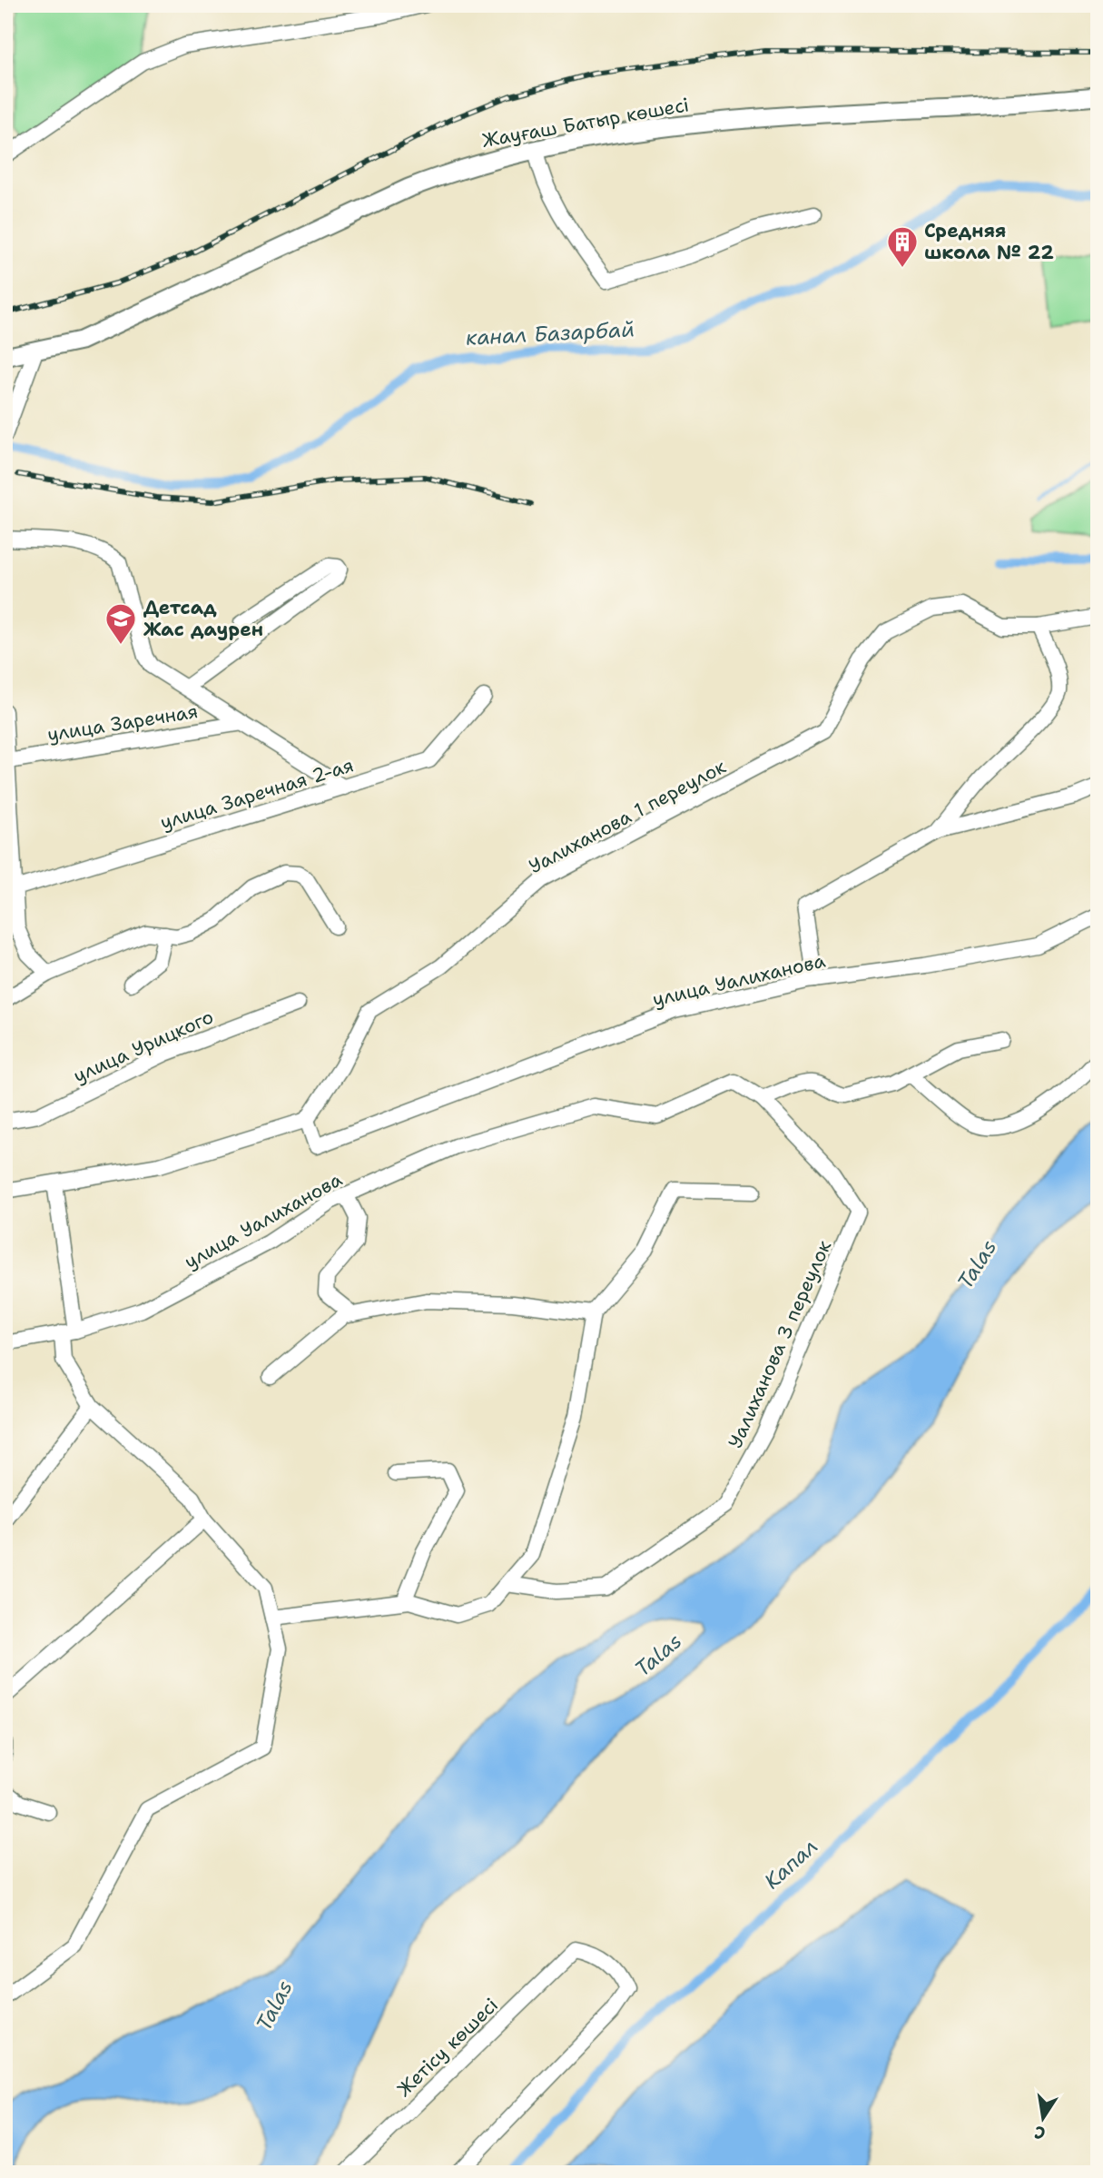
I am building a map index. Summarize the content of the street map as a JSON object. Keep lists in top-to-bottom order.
{
  "streets": {
    "main road": ["Жауғаш Батыр көшесі"],
    "street": [
      "улица Заречная",
      "улица Заречная 2-ая",
      "Уалиханова 1 переулок",
      "улица Уалиханова",
      "улица Урицкого",
      "Уалиханова 3 переулок",
      "Жетісу көшесі"
    ]
  },
  "crossings": [
    ["улица Заречная", "улица Заречная 2-ая"],
    ["Уалиханова 1 переулок", "улица Уалиханова"],
    ["улица Уалиханова", "Уалиханова 3 переулок"]
  ],
  "water": ["канал Базарбай", "Talas", "Капал"],
  "places": {
    "building": ["Средняя школа № 22"],
    "school or university": ["Детсад Жас даурен"]
  },
  "north": "bottom"
}
